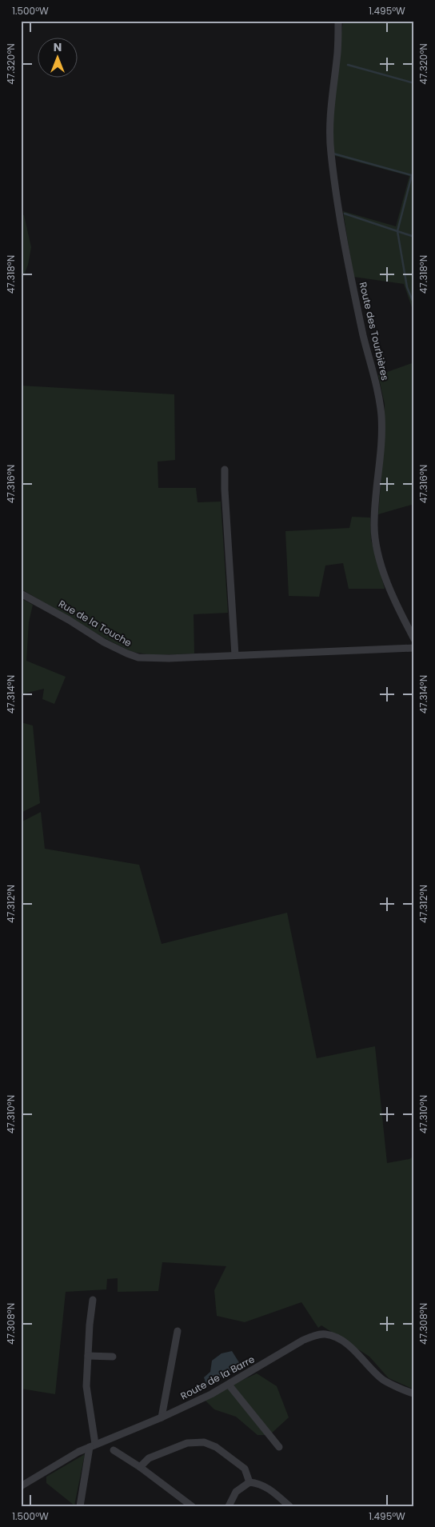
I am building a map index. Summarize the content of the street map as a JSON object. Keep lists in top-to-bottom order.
{
  "streets": {
    "street": ["Route des Tourbières", "Rue de la Touche", "Route de la Barre"]
  },
  "north": "top",
  "coordinates": [
    "1.500°W",
    "1.495°W",
    "47.320°N",
    "47.318°N",
    "47.316°N",
    "47.314°N",
    "47.312°N",
    "47.310°N",
    "47.308°N"
  ]
}
